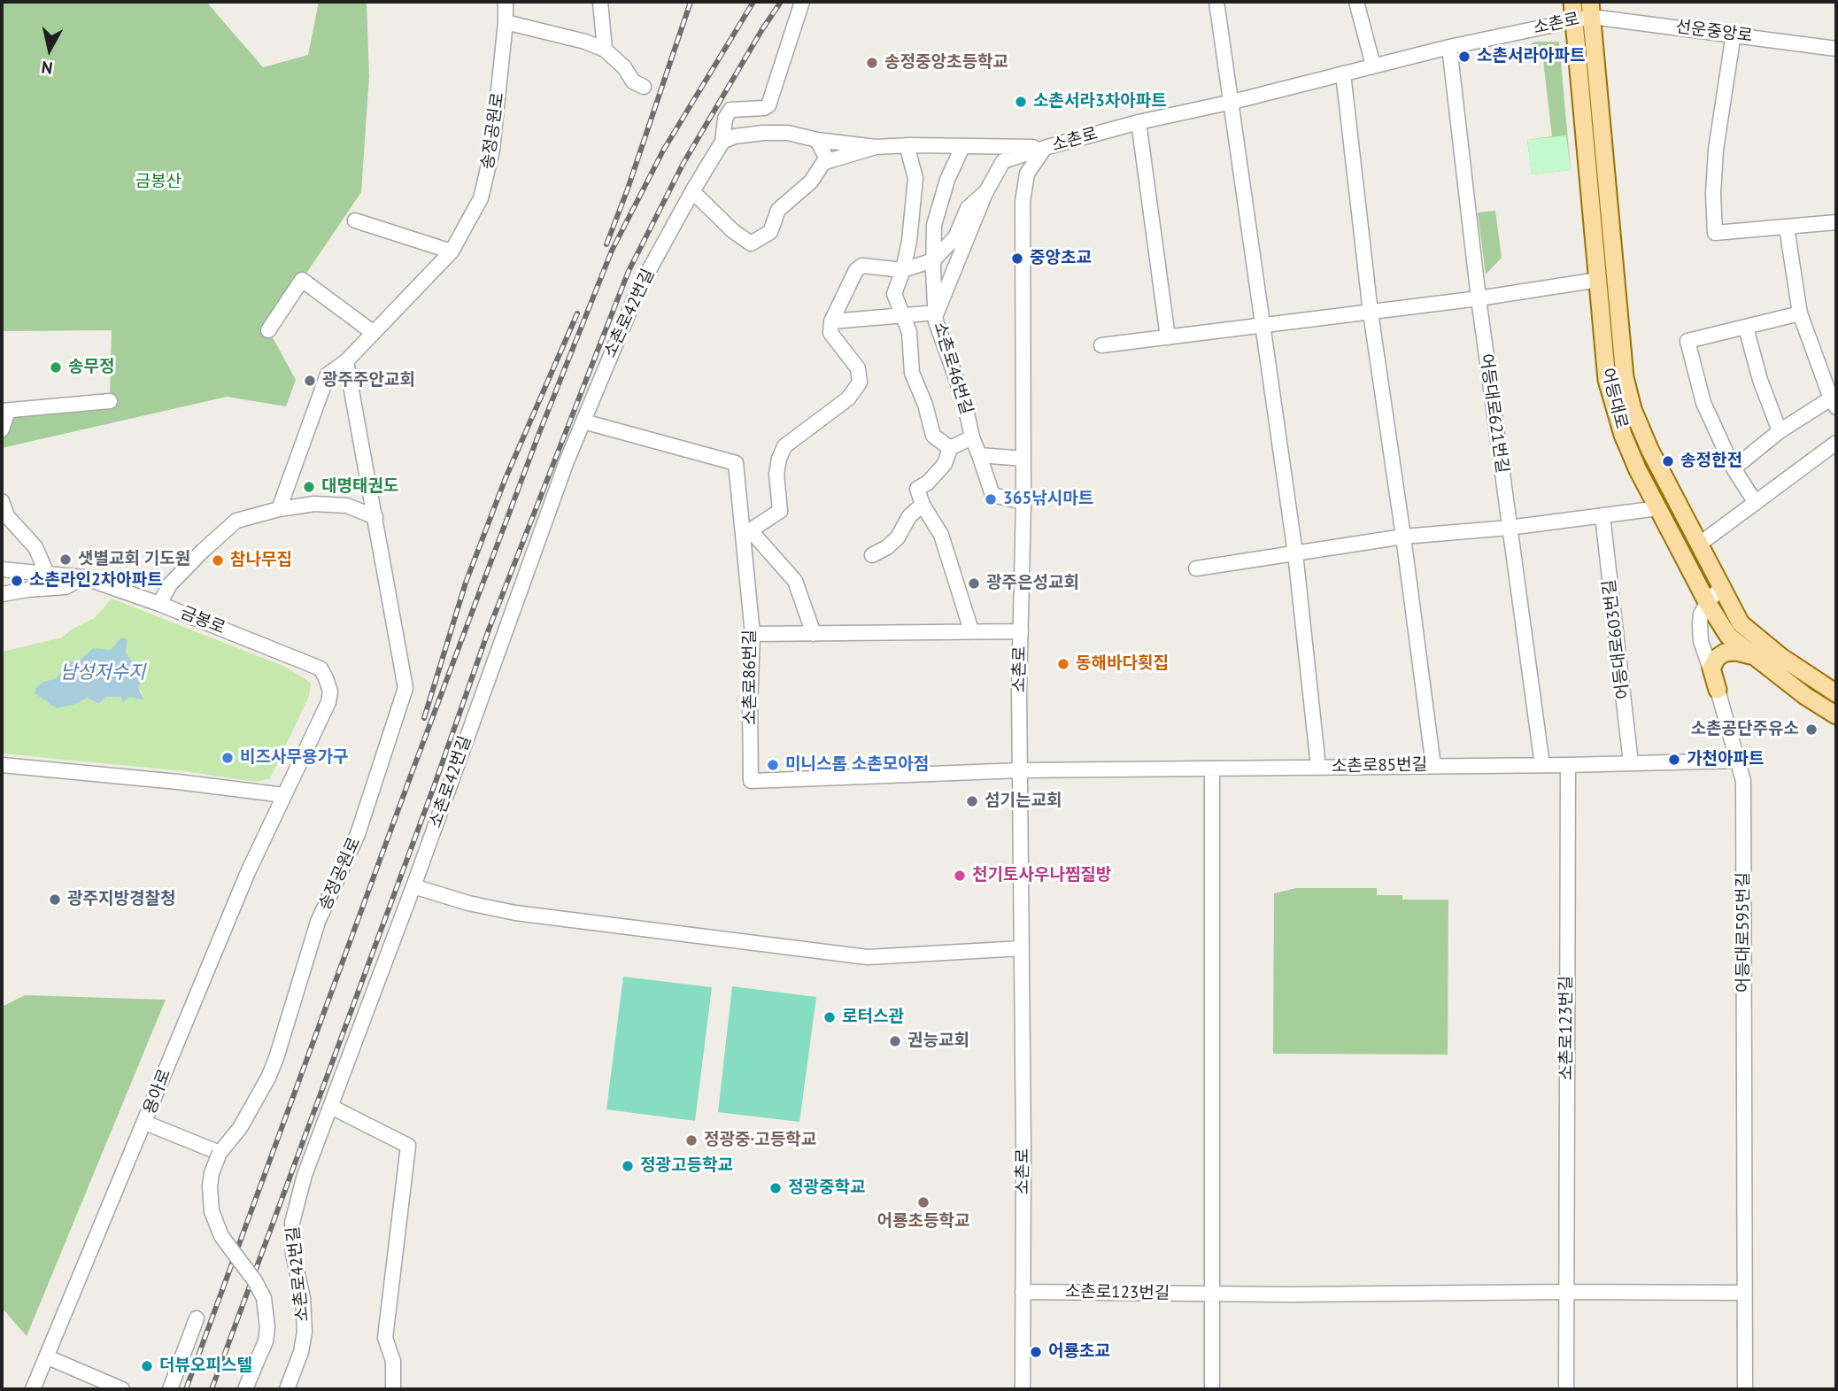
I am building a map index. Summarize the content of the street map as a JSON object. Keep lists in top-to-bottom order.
{
  "streets": {
    "main road": ["어등대로"],
    "street": [
      "소촌로",
      "선운중앙로",
      "송정공원로",
      "소촌로42번길",
      "소촌로46번길",
      "어등대로621번길",
      "금봉로",
      "어등대로603번길",
      "소촌로86번길",
      "소촌로85번길",
      "어등대로595번길",
      "소촌로123번길",
      "용아로"
    ]
  },
  "crossings": [
    ["소촌로", "선운중앙로"],
    ["소촌로", "소촌로46번길"],
    ["소촌로", "어등대로"],
    ["소촌로", "소촌로86번길"],
    ["소촌로", "소촌로85번길"],
    ["소촌로", "소촌로123번길"],
    ["선운중앙로", "어등대로"],
    ["소촌로42번길", "소촌로86번길"],
    ["어등대로", "어등대로595번길"],
    ["어등대로621번길", "소촌로85번길"],
    ["금봉로", "용아로"],
    ["어등대로603번길", "소촌로85번길"],
    ["소촌로86번길", "소촌로85번길"],
    ["소촌로85번길", "어등대로595번길"],
    ["소촌로85번길", "소촌로123번길"],
    ["어등대로595번길", "소촌로123번길"]
  ],
  "water": ["남성저수지"],
  "parks": ["금봉산"],
  "places": [
    "소촌서라아파트",
    "송정중앙초등학교",
    "소촌서라3차아파트",
    "중앙초교",
    "송무정",
    "광주주안교회",
    "송정한전",
    "대명태권도",
    "365낚시마트",
    "샛별교회 기도원",
    "참나무집",
    "소촌라인2차아파트",
    "광주은성교회",
    "동해바다횟집",
    "소촌공단주유소",
    "비즈사무용가구",
    "가천아파트",
    "미니스톱 소촌모아점",
    "섬기는교회",
    "천기토사우나찜질방",
    "광주지방경찰청",
    "로터스관",
    "권능교회",
    "정광중·고등학교",
    "정광고등학교",
    "정광중학교",
    "어룡초등학교",
    "어룡초교",
    "더뷰오피스텔"
  ],
  "north": "bottom"
}
